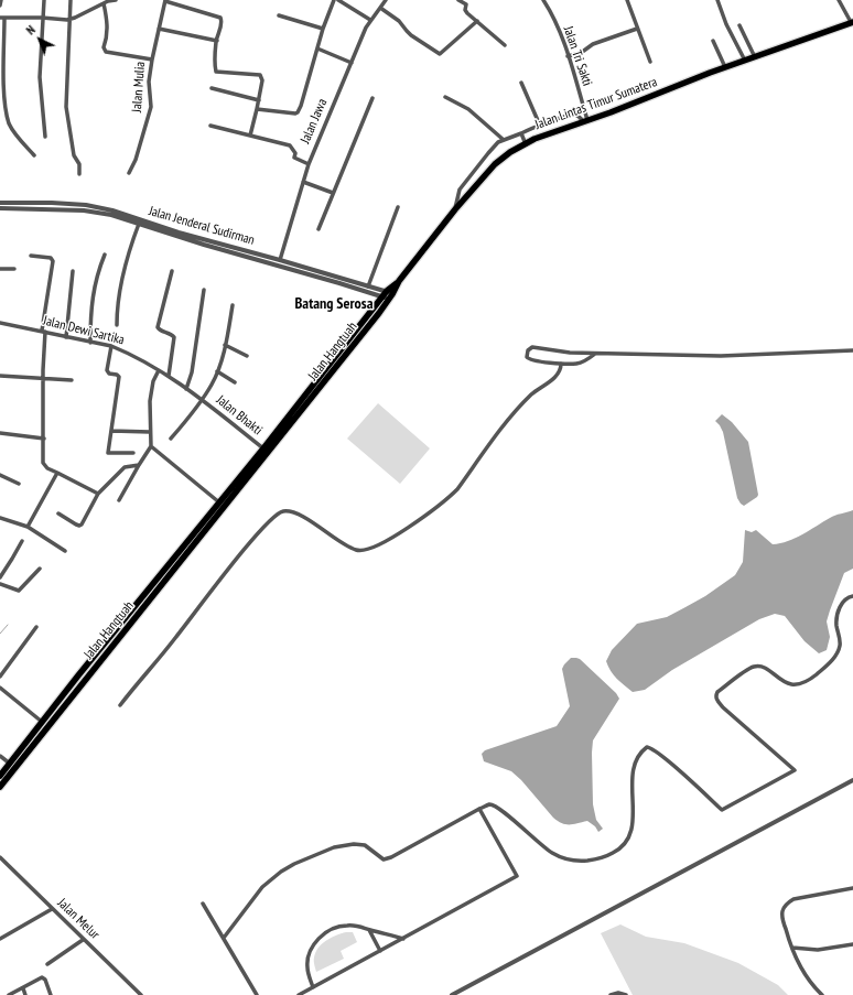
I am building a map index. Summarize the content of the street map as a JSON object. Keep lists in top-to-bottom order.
{
  "streets": {
    "highway": ["Jalan Lintas Timur Sumatera", "Jalan Hangtuah"],
    "street": [
      "Jalan Tri Sakti",
      "Jalan Mulia",
      "Jalan Jawa",
      "Jalan Jenderal Sudirman",
      "Jalan Dewi Sartika",
      "Jalan Bhakti",
      "Jalan Melur"
    ]
  },
  "crossings": [
    ["Jalan Tri Sakti", "Jalan Lintas Timur Sumatera"],
    ["Jalan Lintas Timur Sumatera", "Jalan Hangtuah"],
    ["Jalan Jawa", "Jalan Jenderal Sudirman"],
    ["Jalan Jenderal Sudirman", "Jalan Hangtuah"],
    ["Jalan Dewi Sartika", "Jalan Bhakti"],
    ["Jalan Hangtuah", "Jalan Bhakti"]
  ],
  "districts": ["Batang Serosa"],
  "north": "top left"
}
